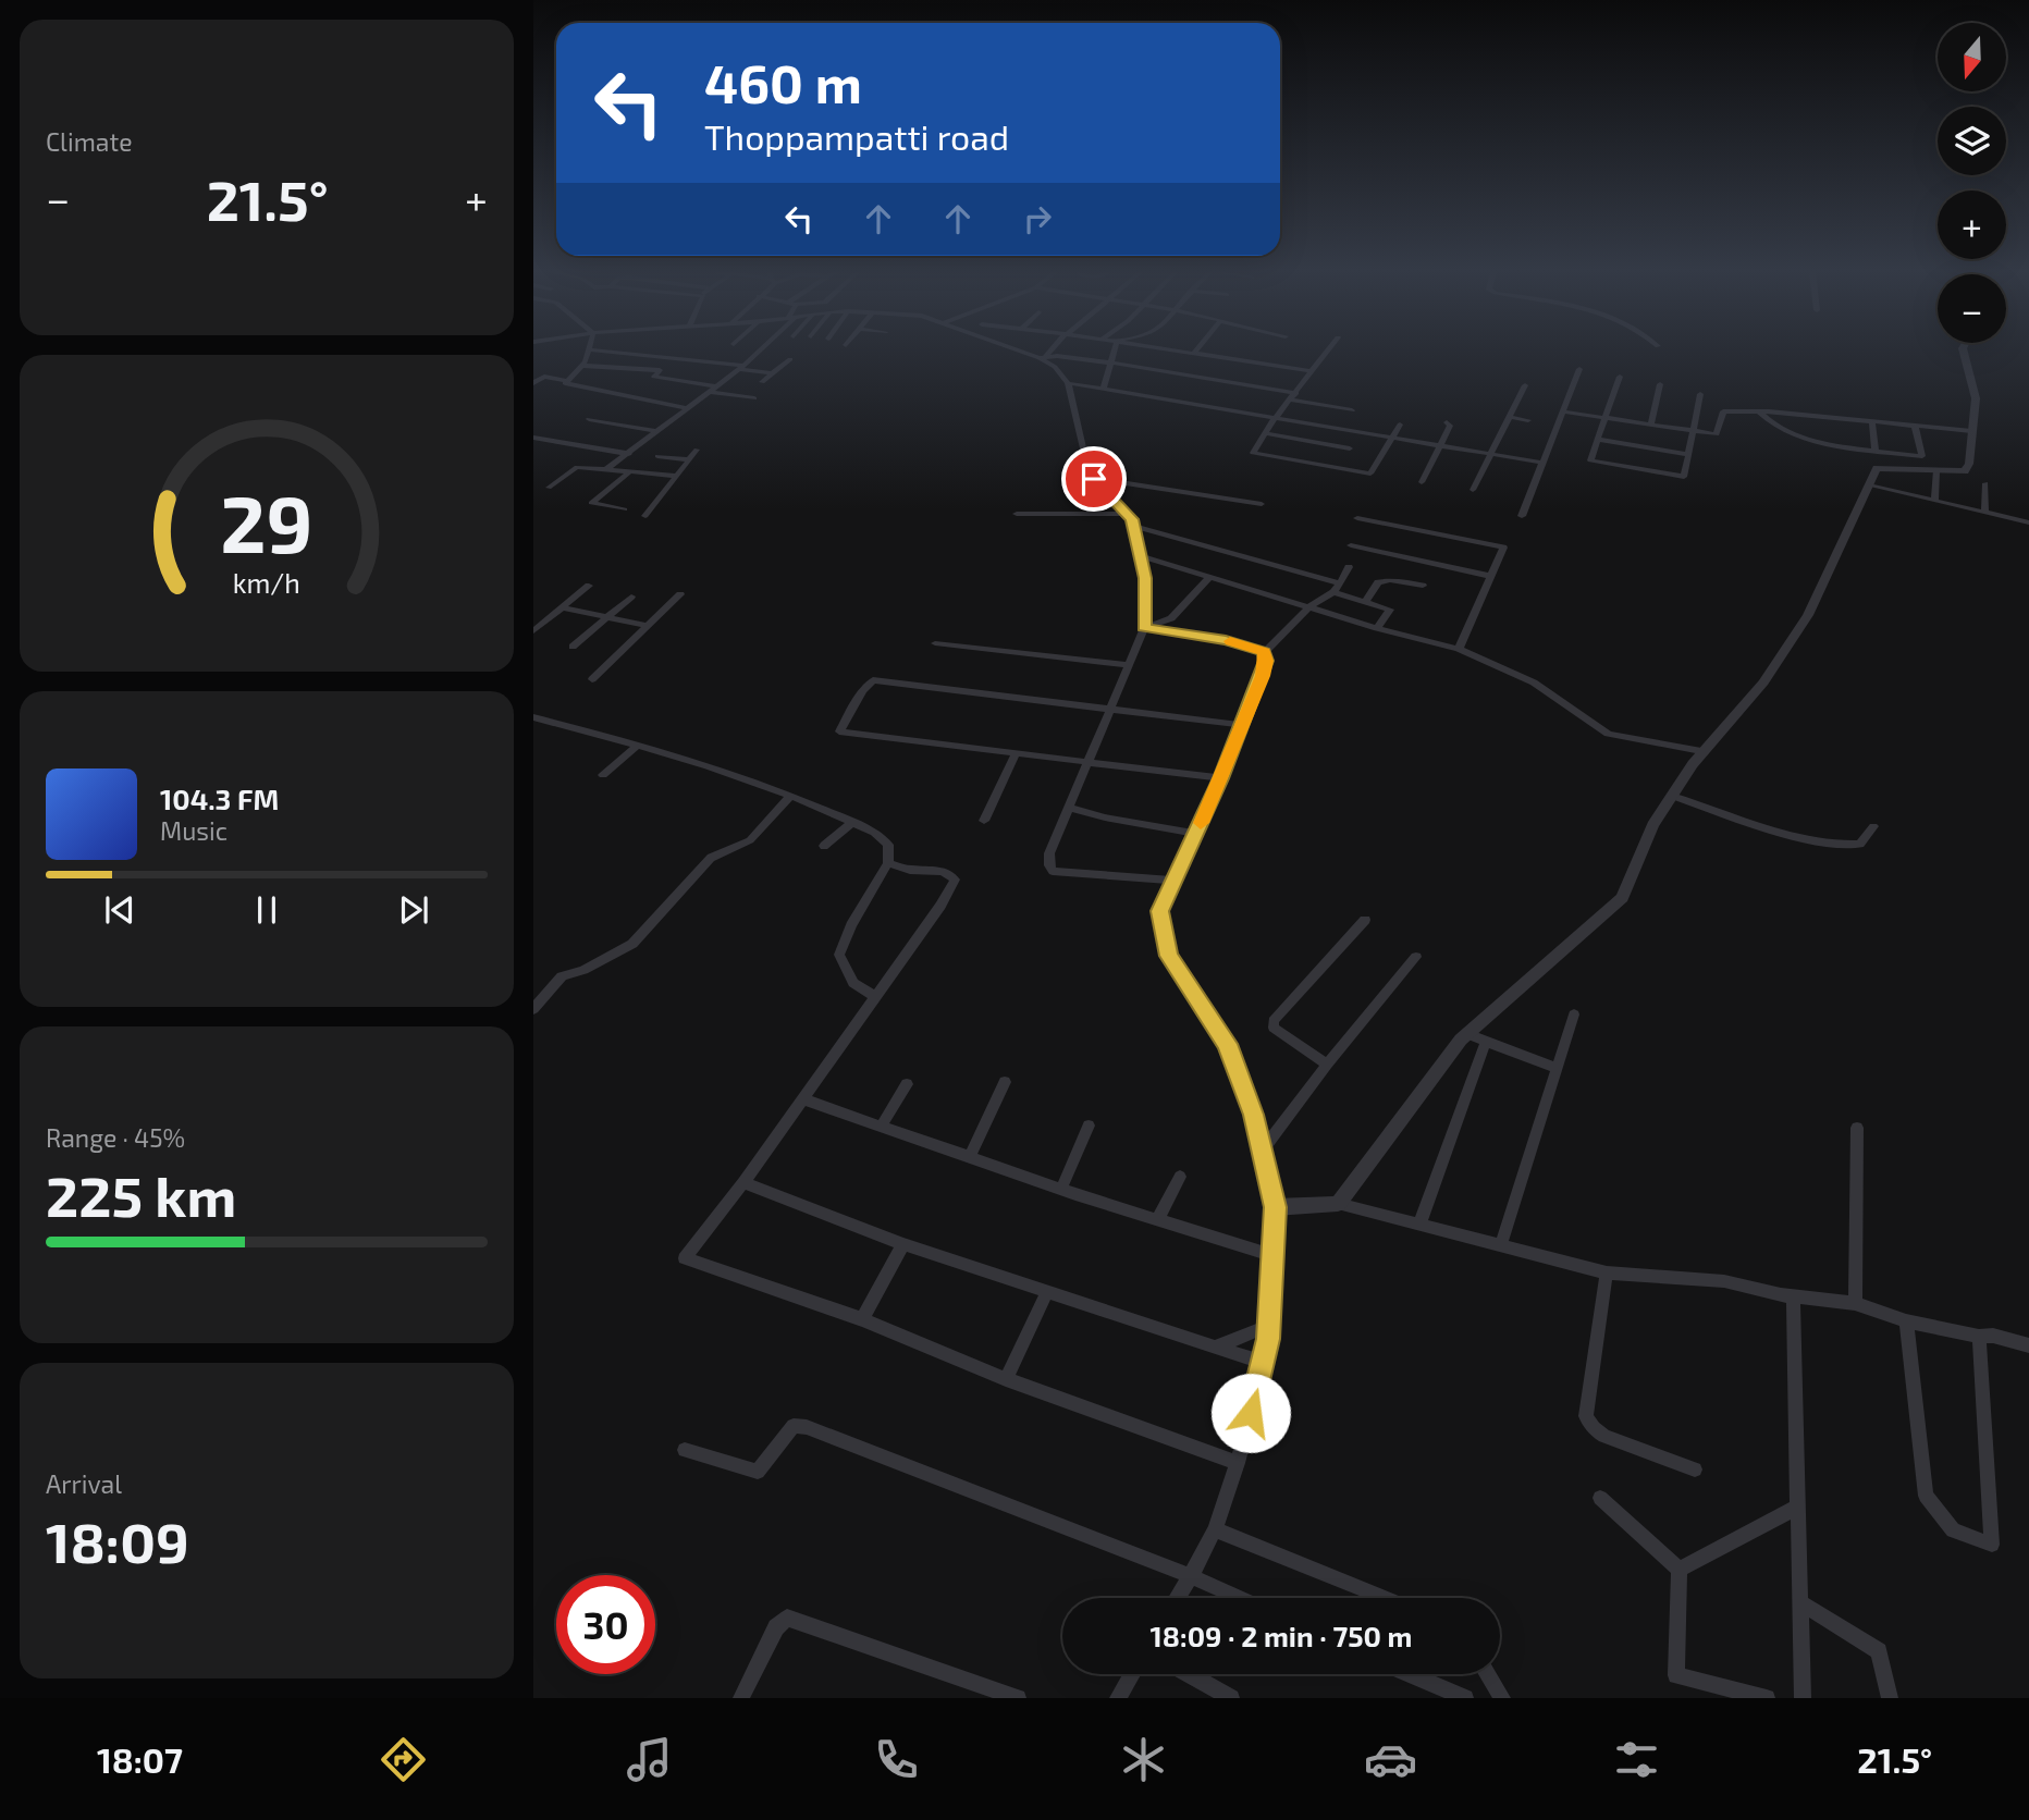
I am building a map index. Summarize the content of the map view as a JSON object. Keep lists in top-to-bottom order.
{
  "north": "bottom",
  "page": {
    "tile": [
      "Climate",
      ["Range · 45%", "225 km"],
      ["Arrival", "18:09"]
    ],
    "map_buttons": ["+", "−"],
    "turn": ["460 m", "Thoppampatti road"],
    "heat": ["−", "21.5°", "+"],
    "song": ["104.3 FM", "Music"],
    "limit": "30",
    "trip": "18:09 · 2 min · 750 m",
    "tabs": ["18:07", "21.5°"],
    "gauge": ["29", "km/h"]
  }
}
